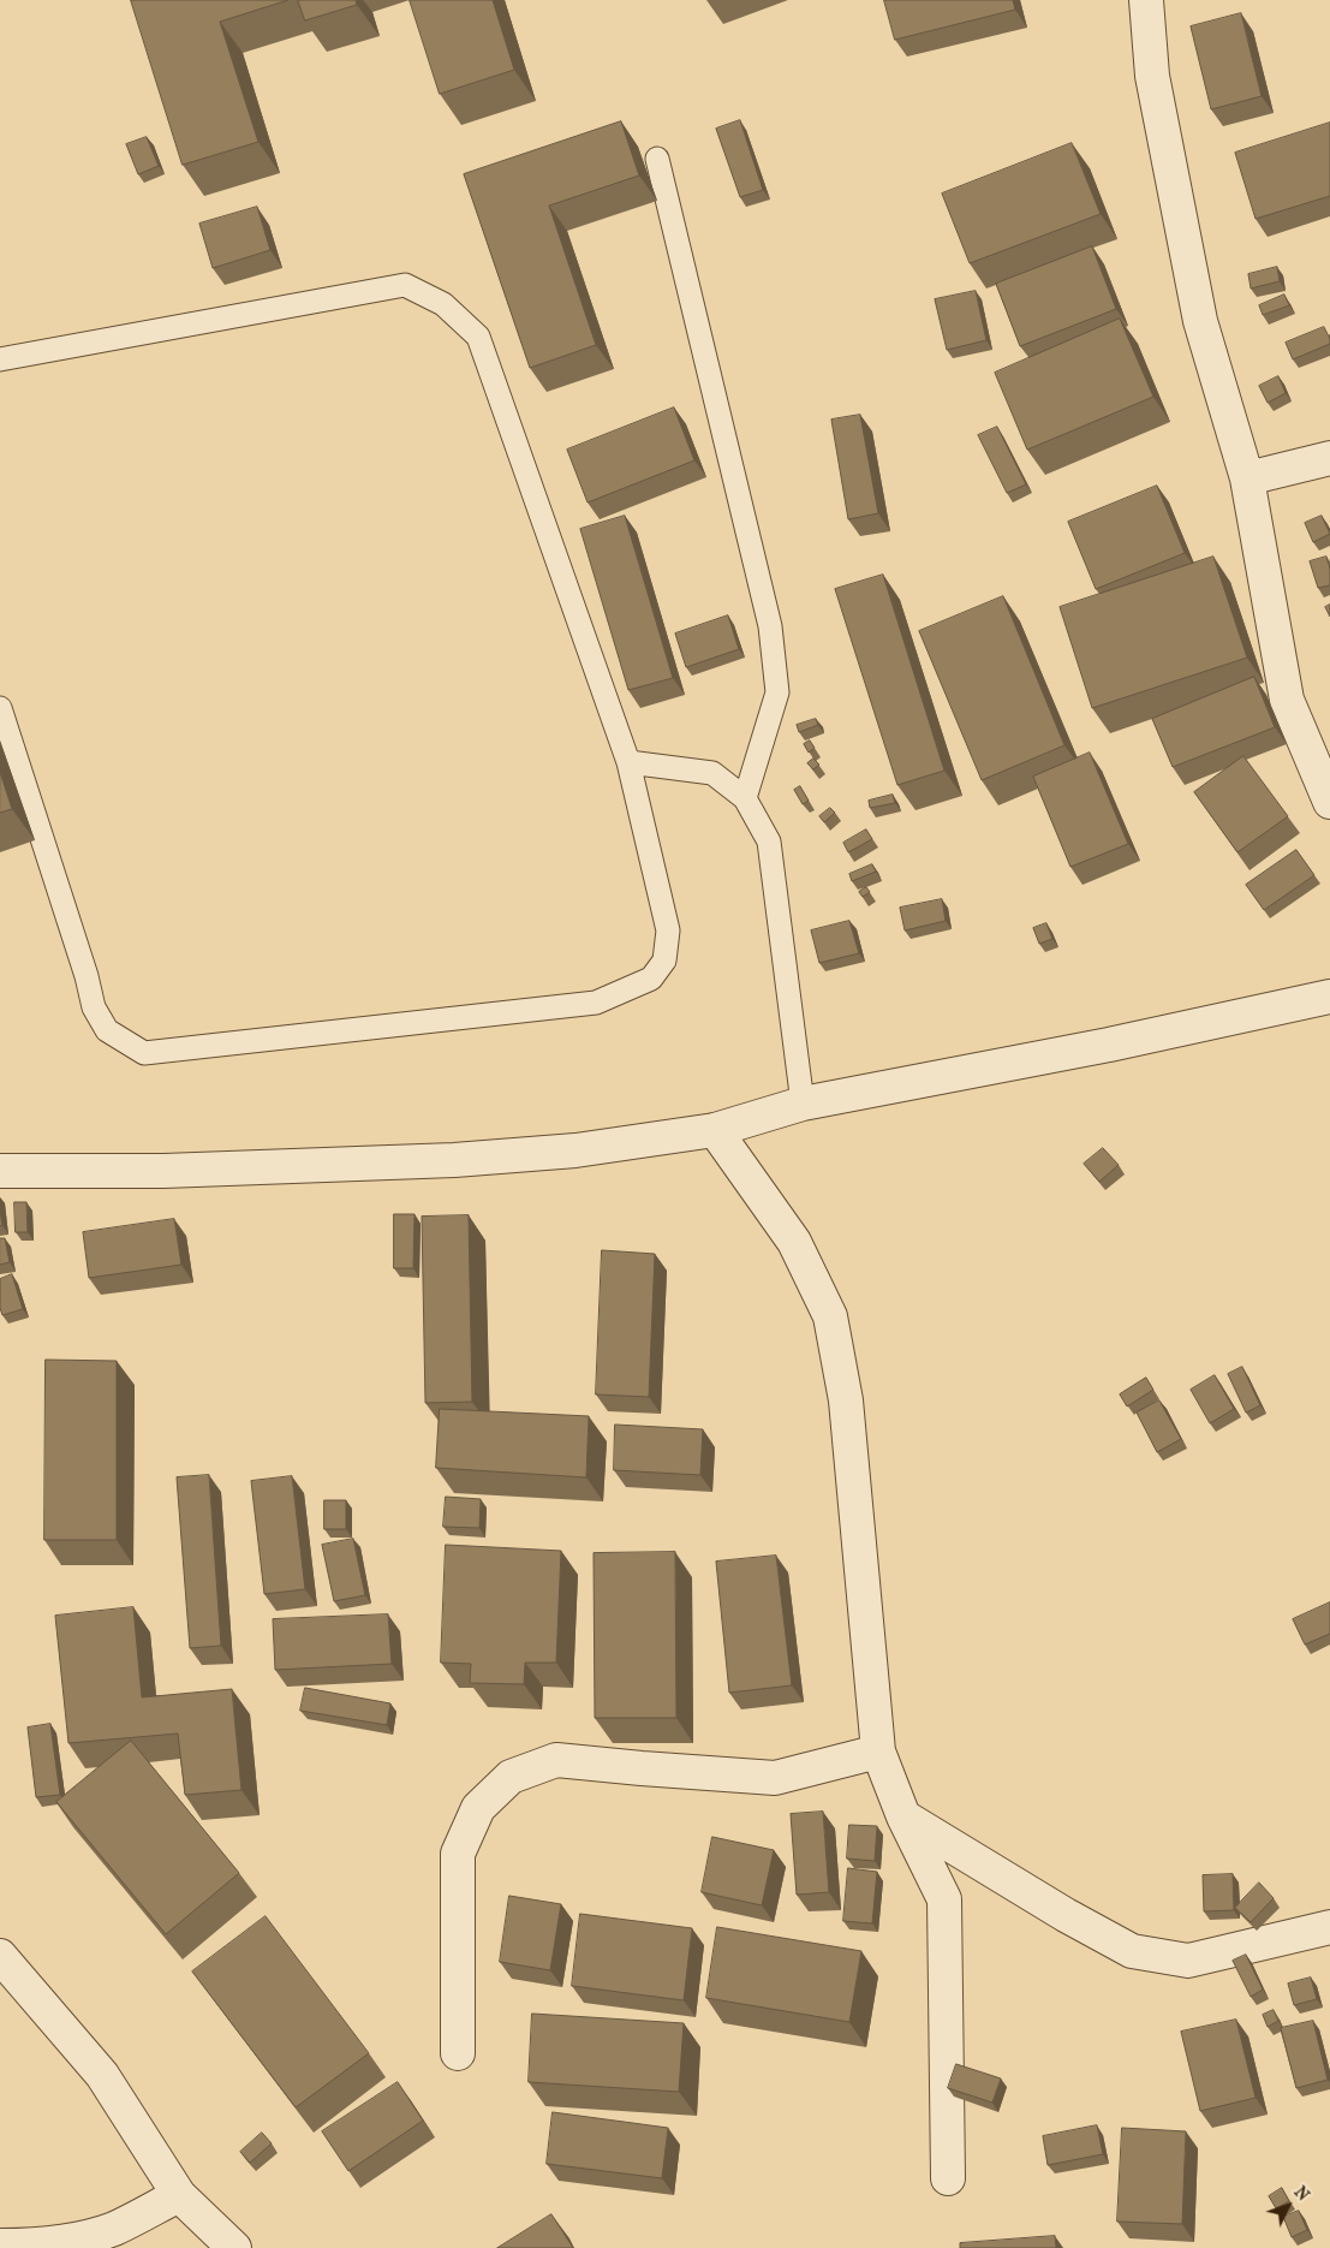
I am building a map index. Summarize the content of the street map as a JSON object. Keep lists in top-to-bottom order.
{
  "north": "top right"
}
